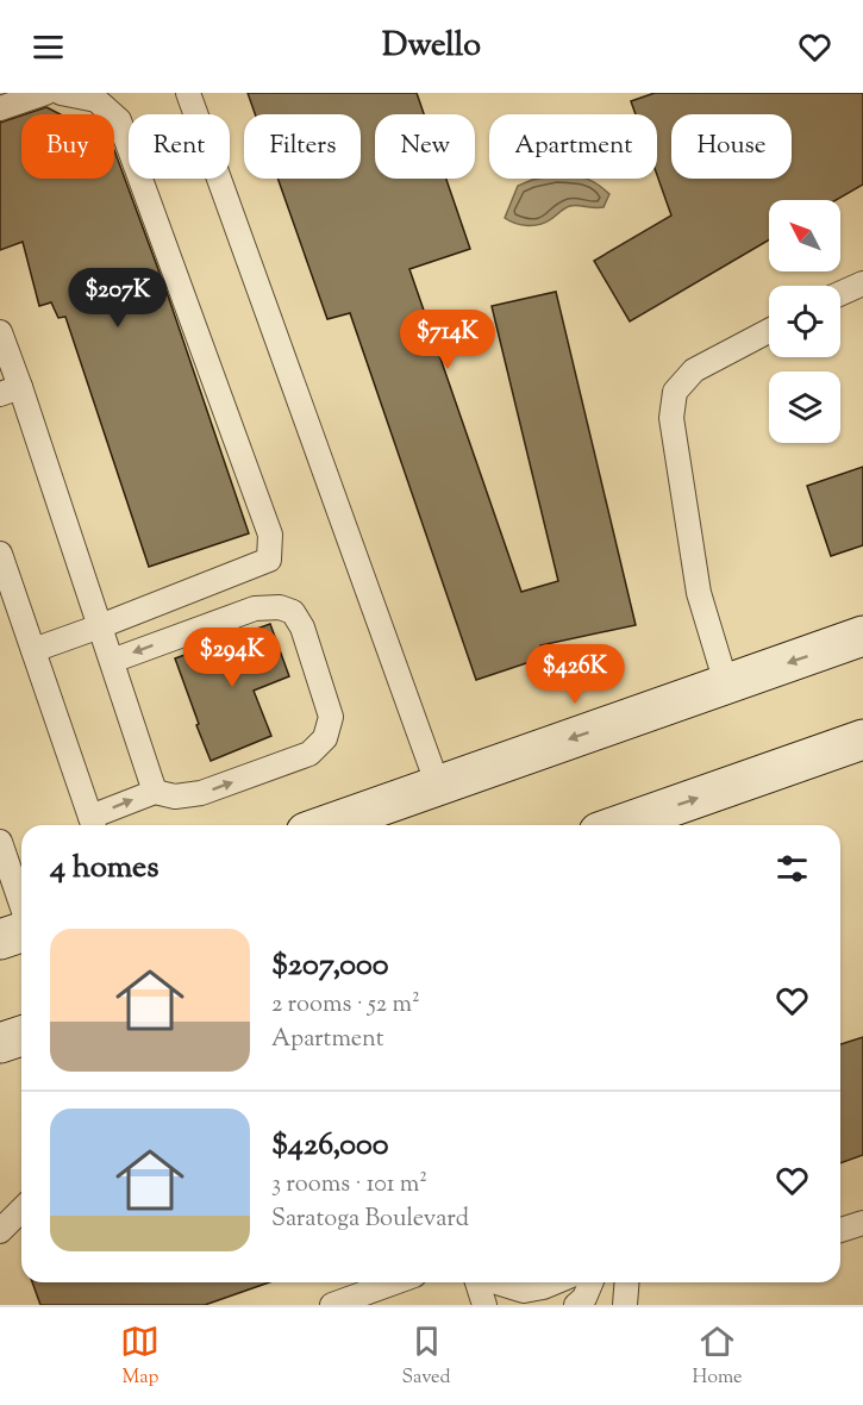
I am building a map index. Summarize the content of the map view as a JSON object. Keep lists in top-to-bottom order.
{
  "north": "top left",
  "page": {
    "header": "Dwello",
    "chip": [
      "Buy",
      "Rent",
      "Filters",
      "New",
      "Apartment",
      "House"
    ],
    "price": [
      "$207K",
      "$714K",
      "$294K",
      "$426K"
    ],
    "heading": "4 homes",
    "list": [
      {
        "name": "$207,000",
        "note": "2 rooms · 52 m² · Apartment"
      },
      {
        "name": "$426,000",
        "note": "3 rooms · 101 m² · Saratoga Boulevard"
      }
    ],
    "tabs": ["Map", "Saved", "Home"]
  }
}
